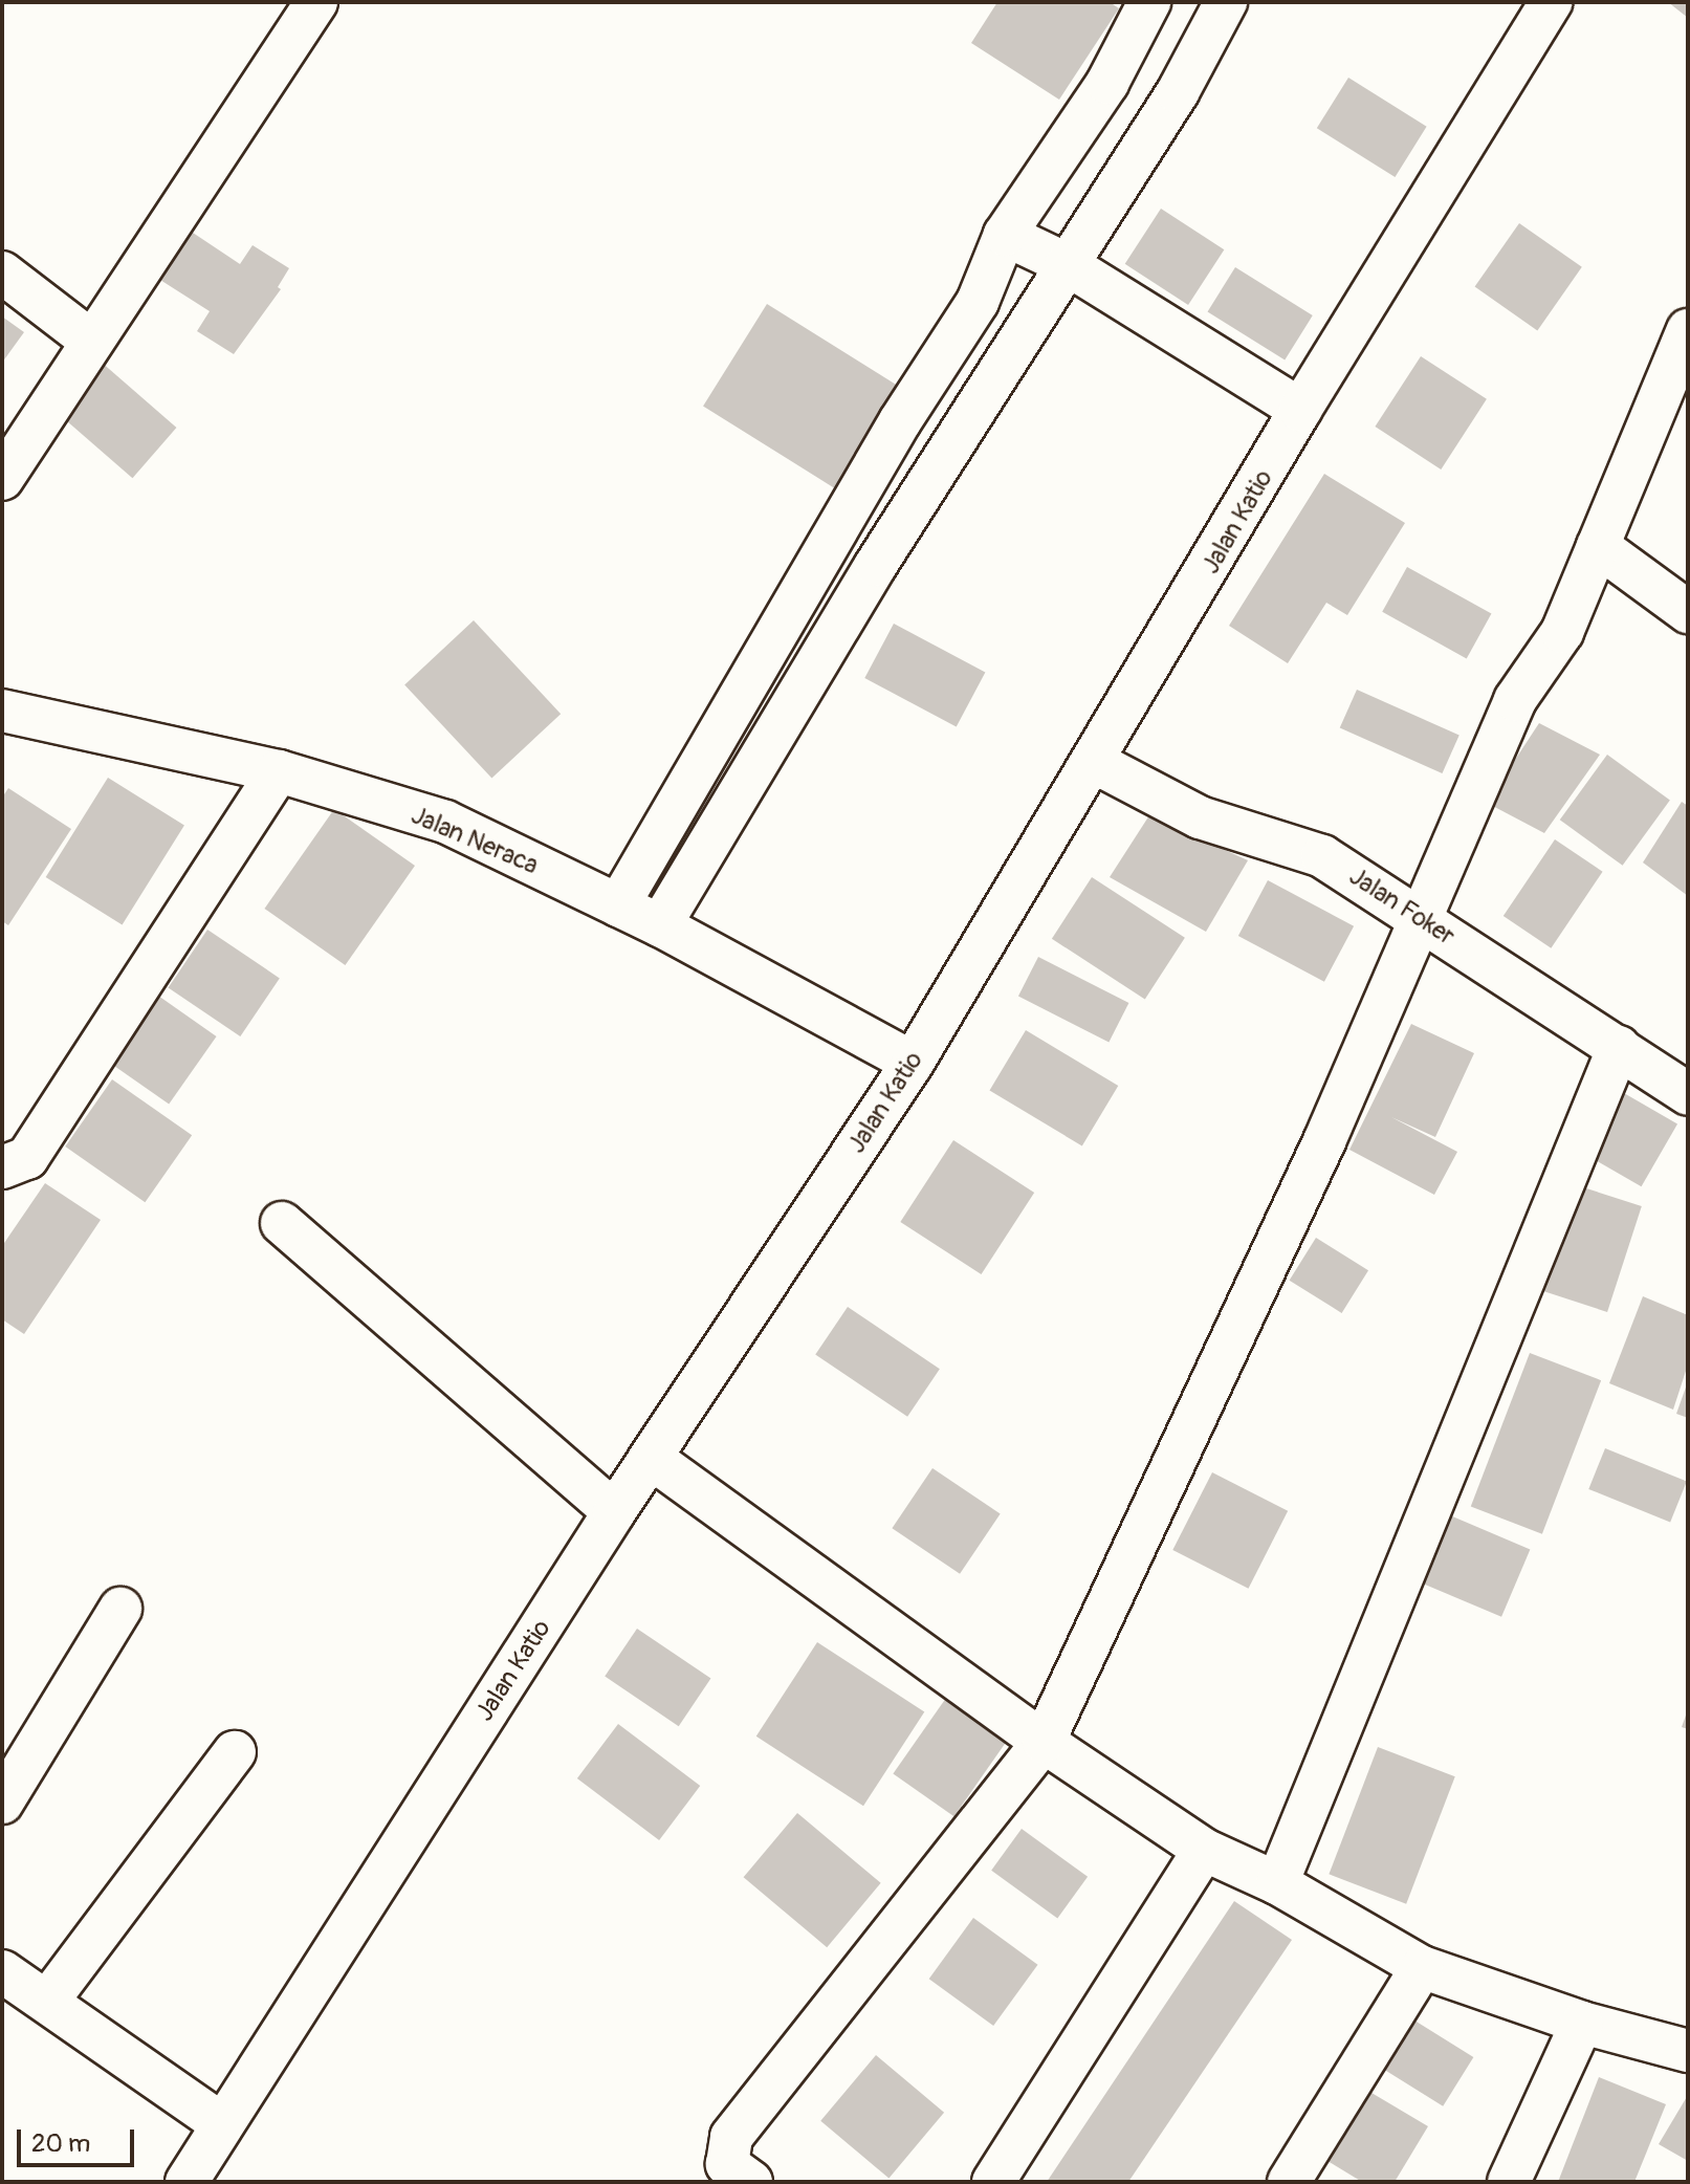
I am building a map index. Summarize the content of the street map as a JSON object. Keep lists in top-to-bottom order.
{
  "streets": {
    "street": ["Jalan Katio", "Jalan Neraca", "Jalan Foker"]
  },
  "crossings": [
    ["Jalan Katio", "Jalan Neraca"],
    ["Jalan Katio", "Jalan Foker"]
  ],
  "scale_bar": "20 m"
}
